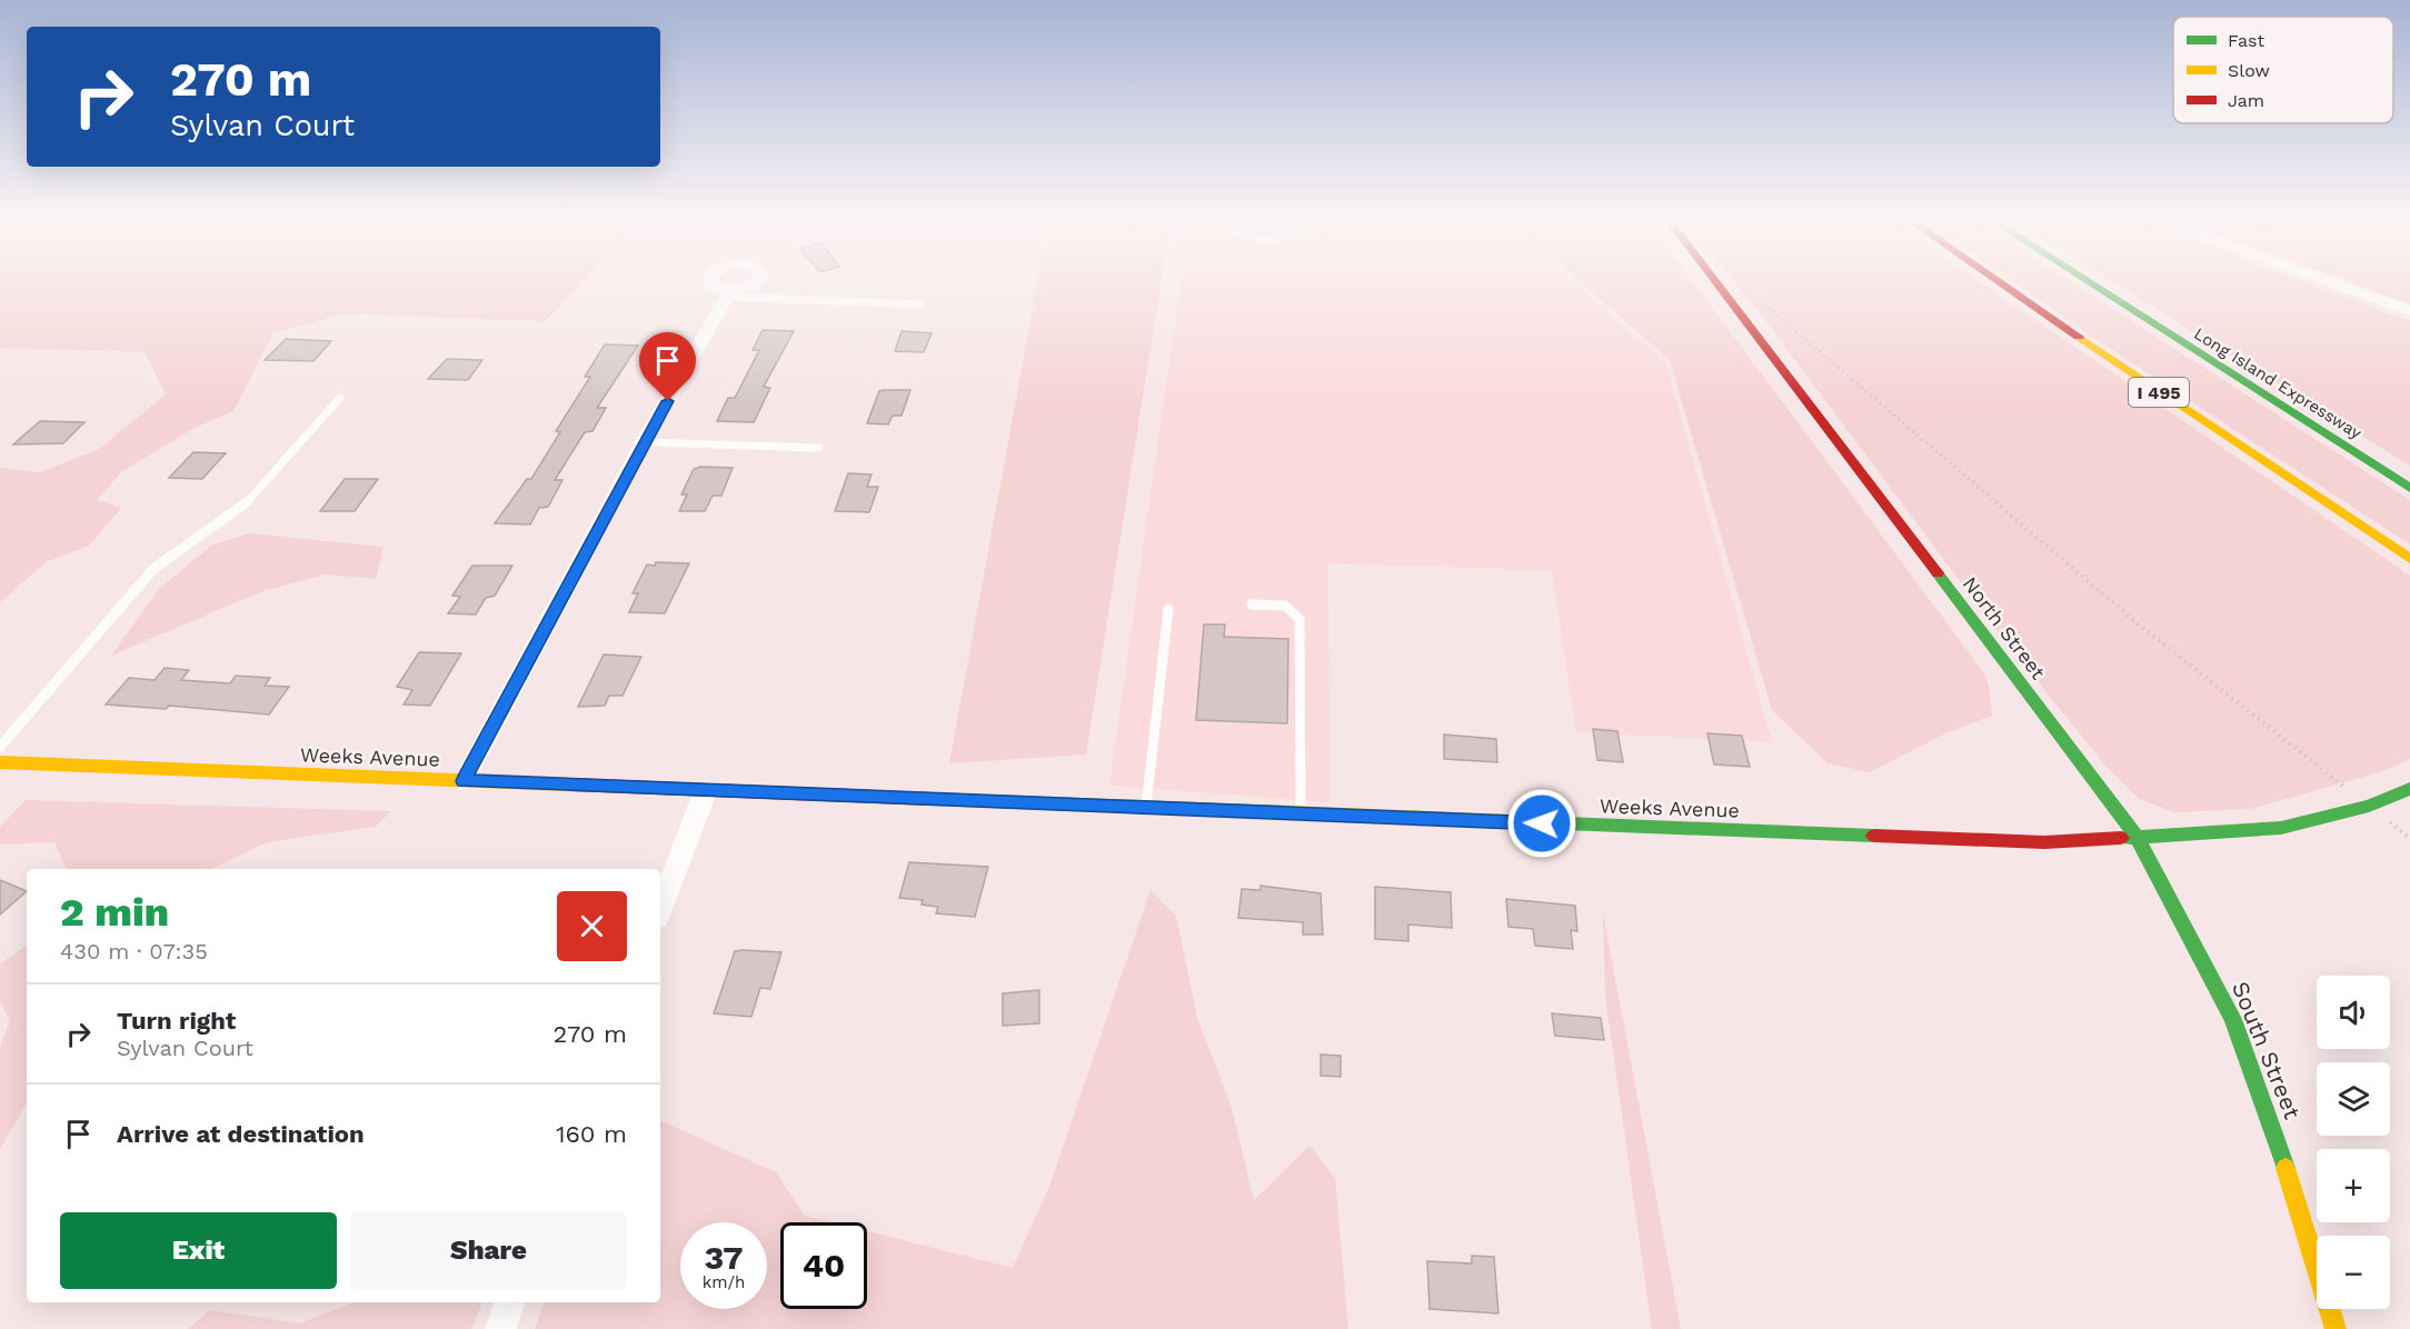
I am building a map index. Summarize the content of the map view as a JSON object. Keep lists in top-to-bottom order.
{
  "streets": {
    "main road": [
      "Long Island Expressway",
      "I 495",
      "North Street",
      "Weeks Avenue",
      "South Street"
    ]
  },
  "crossings": [
    ["North Street", "Weeks Avenue"],
    ["North Street", "South Street"],
    ["Weeks Avenue", "South Street"]
  ],
  "legend": ["Fast", "Slow", "Jam"],
  "page": {
    "turn": ["270 m", "Sylvan Court"],
    "heading": ["2 min", "430 m · 07:35"],
    "map_buttons": ["+", "−"],
    "list": [
      {
        "name": "Turn right",
        "note": "Sylvan Court",
        "value": "270 m"
      },
      {
        "name": "Arrive at destination",
        "value": "160 m"
      }
    ],
    "buttons": ["Exit", "Share"],
    "speed": "37 km/h",
    "limit": "40"
  }
}
